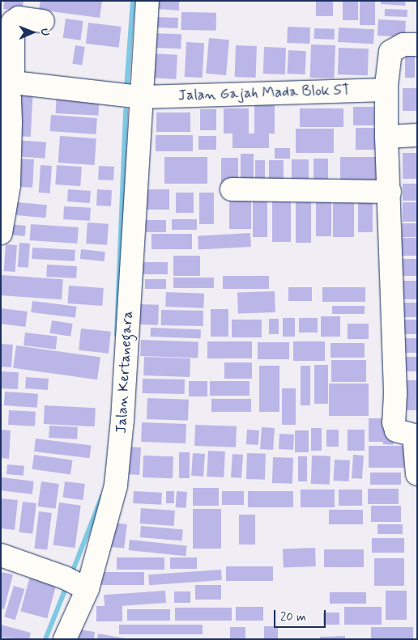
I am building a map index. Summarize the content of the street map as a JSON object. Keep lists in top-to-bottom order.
{
  "streets": {
    "street": ["Jalan Gajah Mada Blok ST", "Jalan Kertanegara"]
  },
  "crossings": [
    ["Jalan Gajah Mada Blok ST", "Jalan Kertanegara"]
  ],
  "scale_bar": "20 m",
  "north": "right"
}
